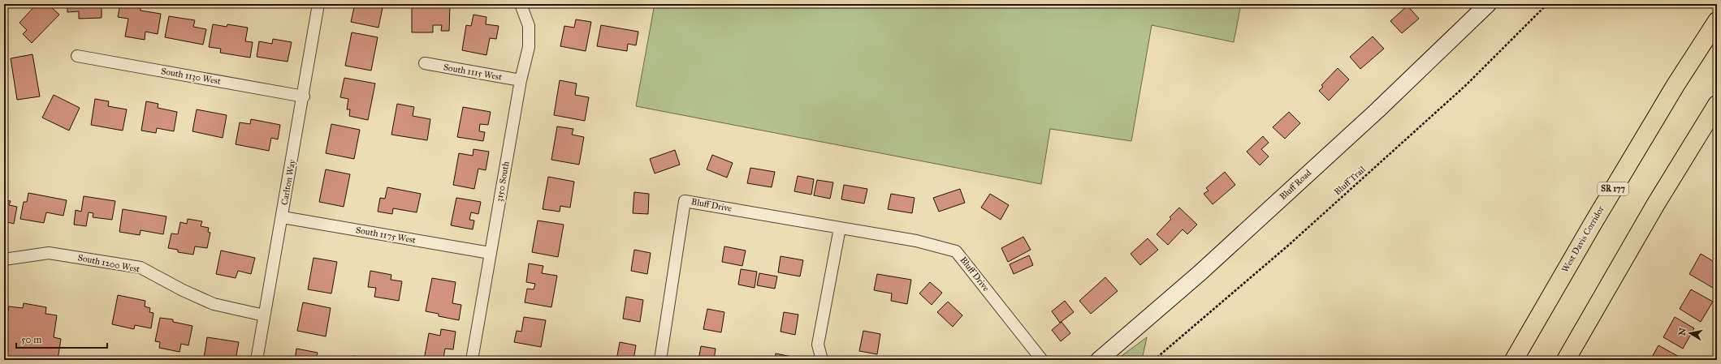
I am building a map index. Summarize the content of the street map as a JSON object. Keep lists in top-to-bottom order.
{
  "streets": {
    "highway": ["SR 177", "West Davis Corridor"],
    "main road": ["Bluff Road"],
    "street": [
      "South 1115 West",
      "South 1130 West",
      "3150 South",
      "Carlton Way",
      "Bluff Drive",
      "South 1175 West",
      "South 1200 West"
    ],
    "path": ["Bluff Trail"]
  },
  "crossings": [
    ["South 1115 West", "3150 South"],
    ["South 1130 West", "Carlton Way"],
    ["3150 South", "South 1175 West"],
    ["Carlton Way", "South 1175 West"],
    ["Carlton Way", "South 1200 West"]
  ],
  "scale_bar": "50 m",
  "north": "left"
}
